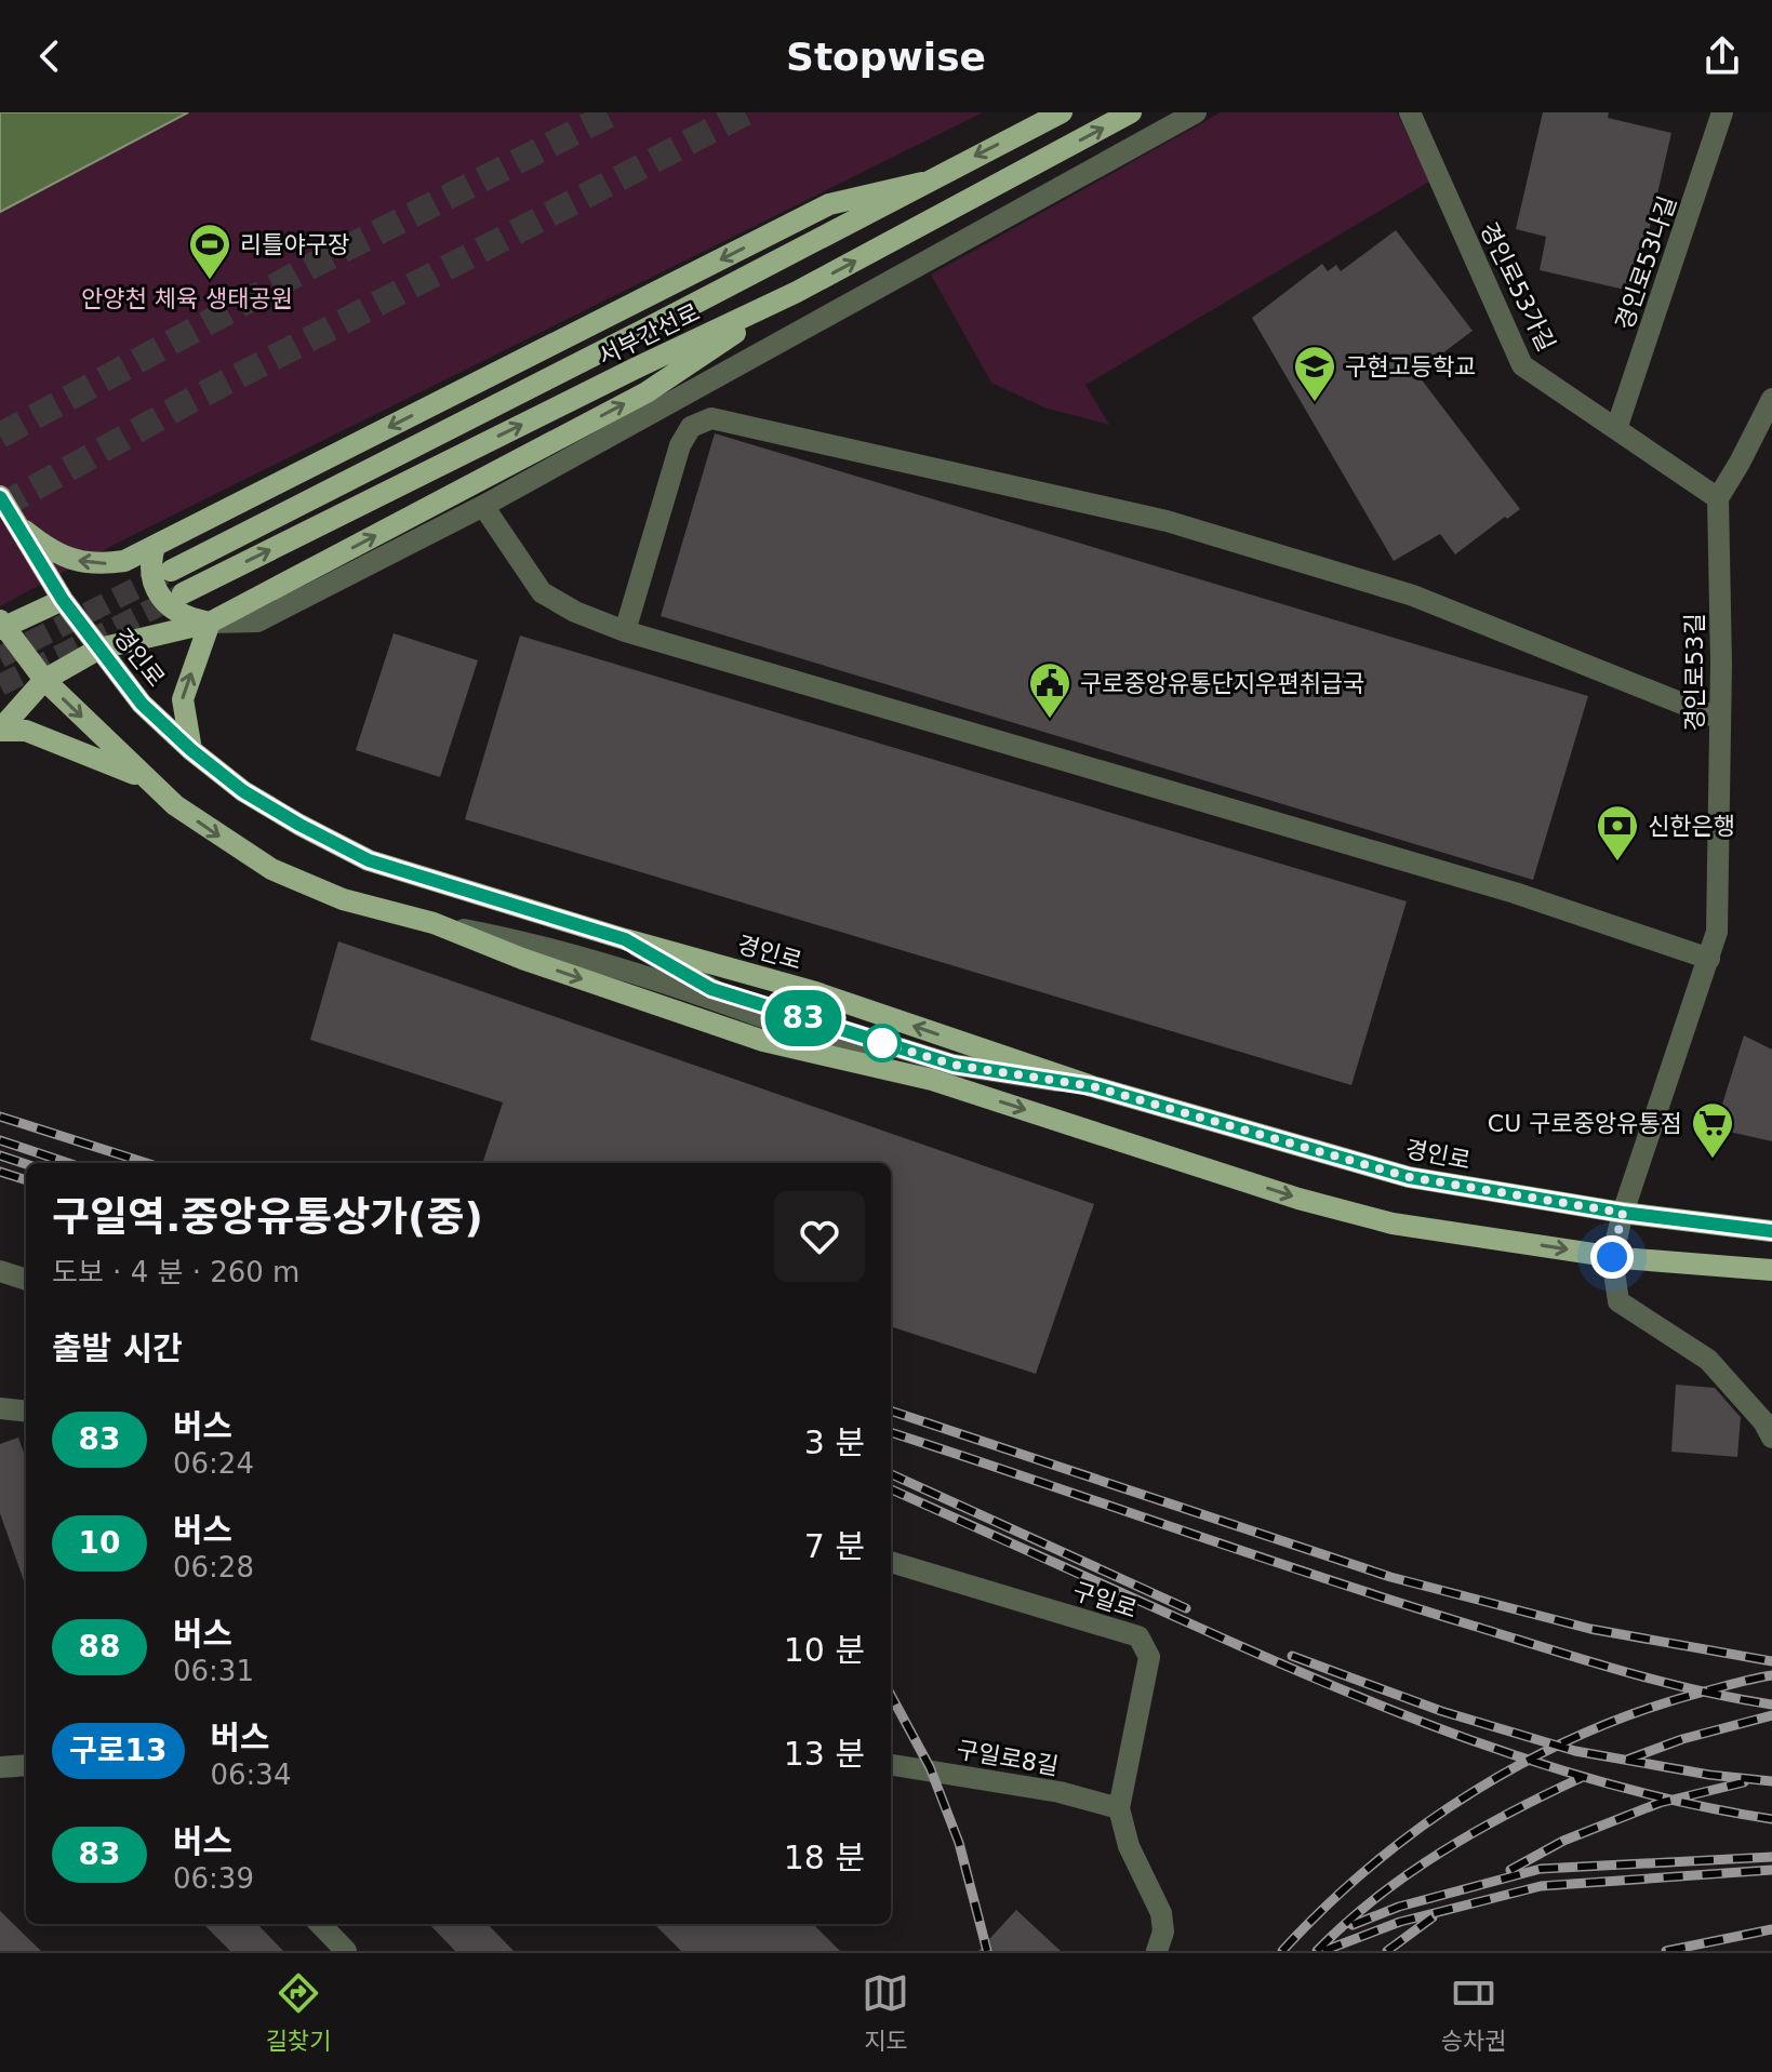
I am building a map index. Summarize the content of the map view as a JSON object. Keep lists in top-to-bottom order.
{
  "streets": {
    "main road": ["서부간선로", "경인로"],
    "street": [
      "경인로53나길",
      "경인로53가길",
      "경인로53길",
      "구일로",
      "구일로8길"
    ]
  },
  "crossings": [
    ["경인로53나길", "경인로53가길"],
    ["경인로53가길", "경인로53길"],
    ["경인로", "경인로53길"],
    ["구일로", "구일로8길"]
  ],
  "parks": ["안양천 체육 생태공원"],
  "places": {
    "sports": ["리틀야구장"],
    "school or university": ["구현고등학교"],
    "public building": ["구로중앙유통단지우편취급국"],
    "bank": ["신한은행"],
    "supermarket": ["CU 구로중앙유통점"]
  },
  "lines": ["bus line 83"],
  "page": {
    "header": "Stopwise",
    "on_map": "83",
    "heading": [
      ["구일역.중앙유통상가(중)", "도보 · 4 분 · 260 m"],
      "출발 시간"
    ],
    "list": [
      {
        "mark": "83",
        "name": "버스",
        "note": "06:24",
        "value": "3 분"
      },
      {
        "mark": "10",
        "name": "버스",
        "note": "06:28",
        "value": "7 분"
      },
      {
        "mark": "88",
        "name": "버스",
        "note": "06:31",
        "value": "10 분"
      },
      {
        "mark": "구로13",
        "name": "버스",
        "note": "06:34",
        "value": "13 분"
      },
      {
        "mark": "83",
        "name": "버스",
        "note": "06:39",
        "value": "18 분"
      }
    ],
    "tabs": ["길찾기", "지도", "승차권"]
  }
}
